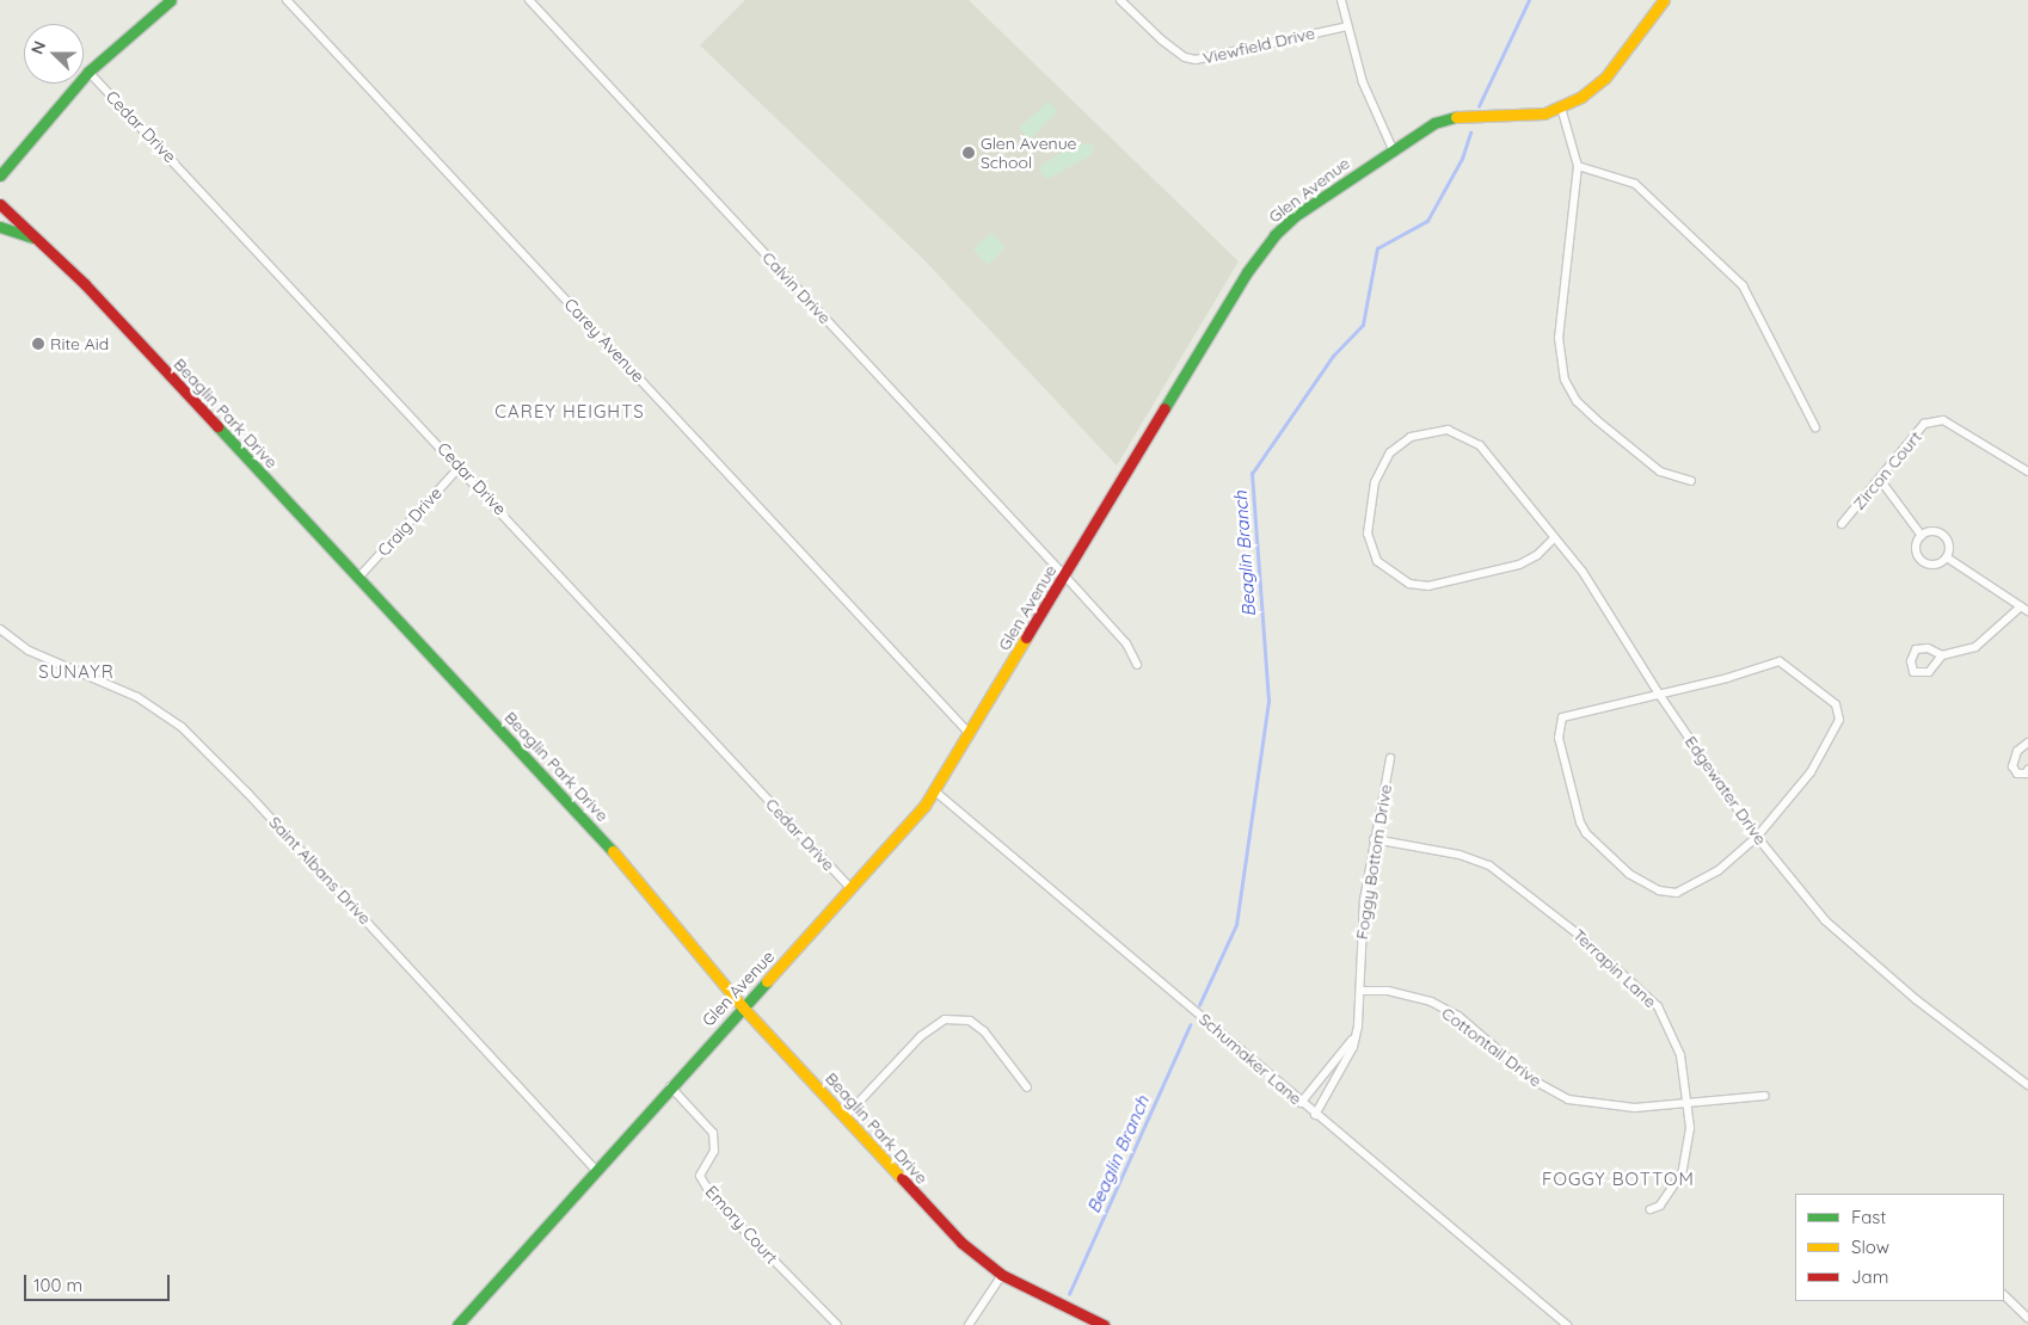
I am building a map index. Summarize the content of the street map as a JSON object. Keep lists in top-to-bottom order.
{
  "streets": {
    "main road": ["Glen Avenue", "Beaglin Park Drive"],
    "street": [
      "Viewfield Drive",
      "Cedar Drive",
      "Calvin Drive",
      "Carey Avenue",
      "Zircon Court",
      "Craig Drive",
      "Edgewater Drive",
      "Foggy Bottom Drive",
      "Saint Albans Drive",
      "Terrapin Lane",
      "Cottontail Drive",
      "Schumaker Lane",
      "Emory Court"
    ]
  },
  "crossings": [
    ["Cedar Drive", "Glen Avenue"],
    ["Cedar Drive", "Craig Drive"],
    ["Glen Avenue", "Calvin Drive"],
    ["Glen Avenue", "Carey Avenue"],
    ["Glen Avenue", "Beaglin Park Drive"],
    ["Glen Avenue", "Saint Albans Drive"],
    ["Glen Avenue", "Schumaker Lane"],
    ["Glen Avenue", "Emory Court"],
    ["Beaglin Park Drive", "Craig Drive"],
    ["Foggy Bottom Drive", "Terrapin Lane"],
    ["Foggy Bottom Drive", "Cottontail Drive"],
    ["Foggy Bottom Drive", "Schumaker Lane"],
    ["Terrapin Lane", "Cottontail Drive"]
  ],
  "districts": ["CAREY HEIGHTS", "SUNAYR", "FOGGY BOTTOM"],
  "water": ["Beaglin Branch"],
  "places": ["Glen Avenue School", "Rite Aid"],
  "legend": ["Fast", "Slow", "Jam"],
  "scale_bar": "100 m",
  "north": "left"
}
